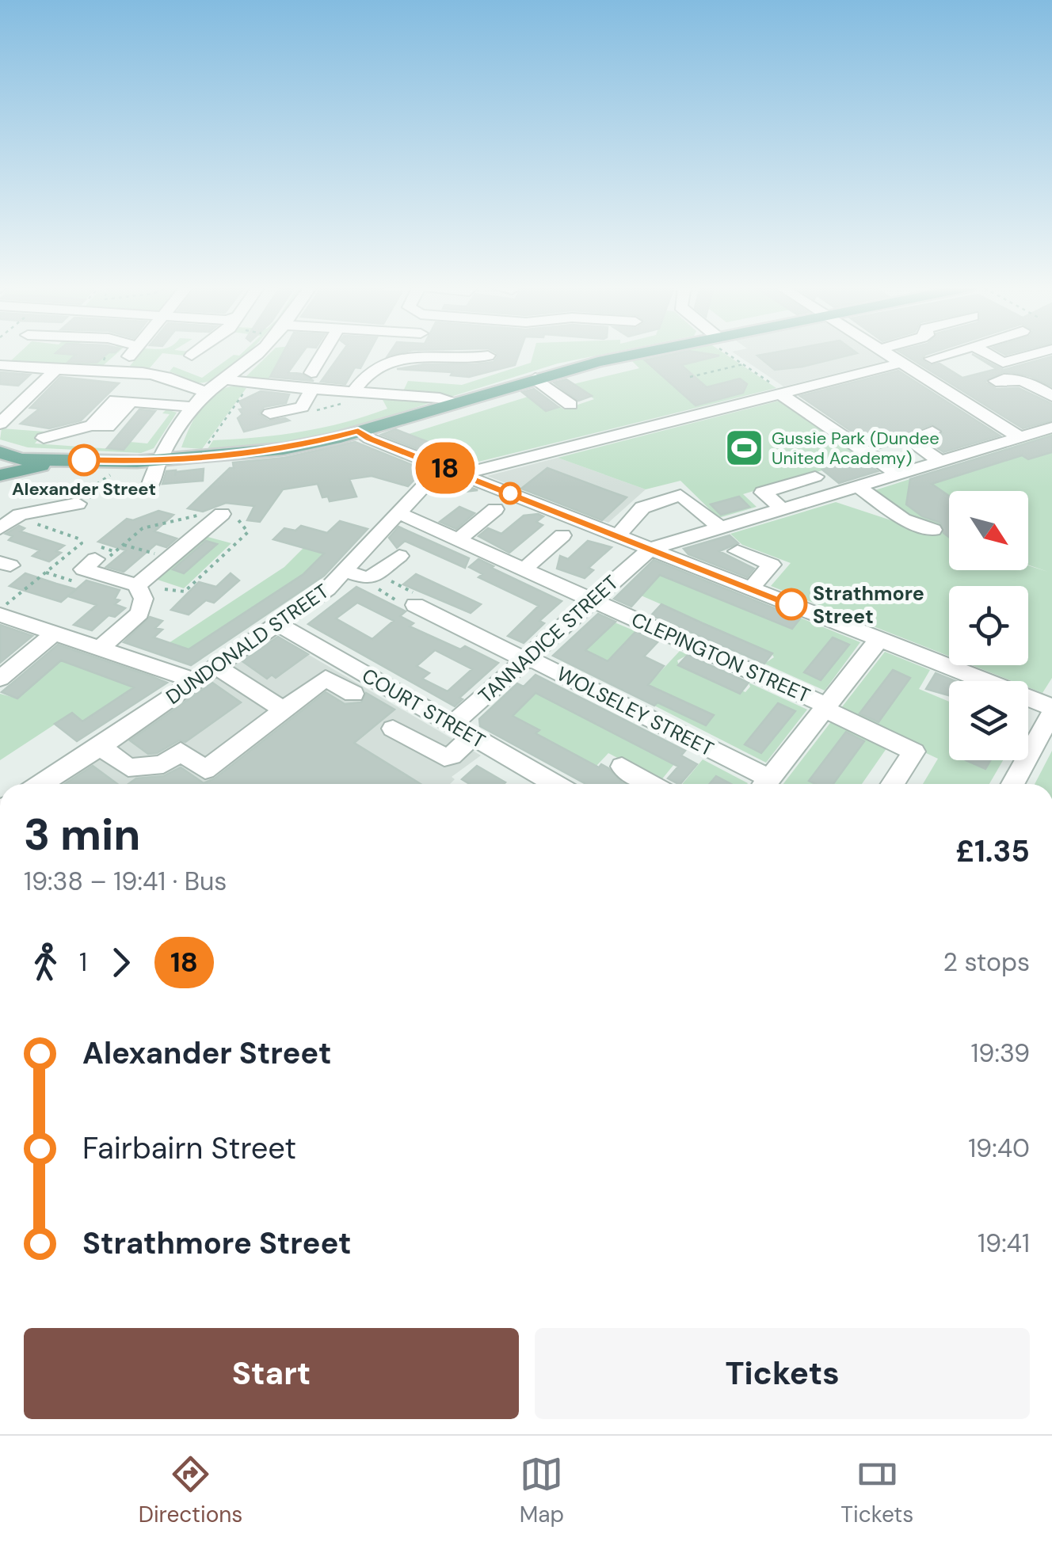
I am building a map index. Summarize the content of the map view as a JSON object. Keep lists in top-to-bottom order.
{
  "streets": {
    "street": [
      "TANNADICE STREET",
      "DUNDONALD STREET",
      "CLEPINGTON STREET",
      "COURT STREET",
      "WOLSELEY STREET"
    ]
  },
  "crossings": [
    ["TANNADICE STREET", "CLEPINGTON STREET"],
    ["TANNADICE STREET", "COURT STREET"],
    ["TANNADICE STREET", "WOLSELEY STREET"],
    ["DUNDONALD STREET", "CLEPINGTON STREET"],
    ["DUNDONALD STREET", "COURT STREET"]
  ],
  "places": {
    "sports": ["Gussie Park (Dundee United Academy)"],
    "other": ["Alexander Street", "Strathmore Street"]
  },
  "lines": ["bus line 18"],
  "north": "bottom right",
  "page": {
    "on_map": "18",
    "heading": ["3 min", "19:38 – 19:41 · Bus", "£1.35"],
    "legs": ["1", "18", "2 stops"],
    "list": [
      {
        "name": "Alexander Street",
        "value": "19:39"
      },
      {
        "name": "Fairbairn Street",
        "value": "19:40"
      },
      {
        "name": "Strathmore Street",
        "value": "19:41"
      }
    ],
    "buttons": ["Start", "Tickets"],
    "tabs": ["Directions", "Map", "Tickets"]
  }
}
